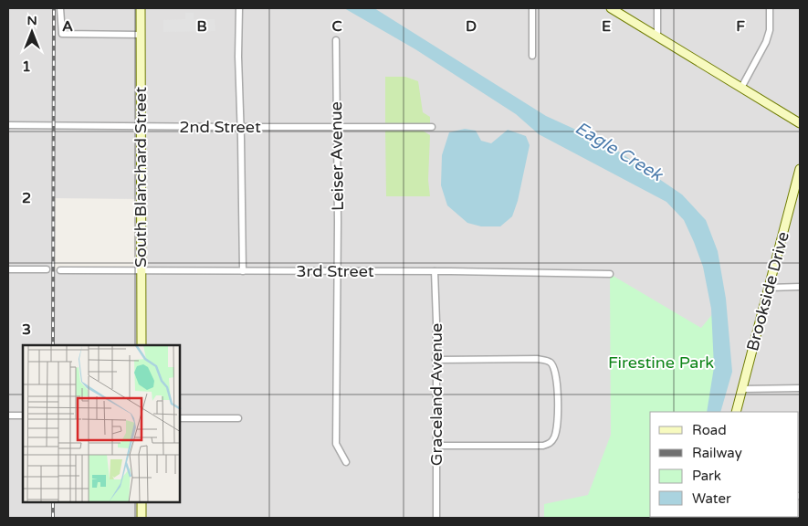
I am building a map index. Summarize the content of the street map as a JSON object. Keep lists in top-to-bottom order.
{
  "streets": {
    "street": [
      "2nd Street",
      "Leiser Avenue",
      "South Blanchard Street",
      "3rd Street",
      "Brookside Drive",
      "Graceland Avenue"
    ]
  },
  "crossings": [
    ["2nd Street", "Leiser Avenue"],
    ["2nd Street", "South Blanchard Street"],
    ["Leiser Avenue", "3rd Street"],
    ["South Blanchard Street", "3rd Street"],
    ["3rd Street", "Graceland Avenue"]
  ],
  "water": ["Eagle Creek"],
  "parks": ["Firestine Park"],
  "legend": [
    "Road",
    "Railway",
    "Park",
    "Water"
  ],
  "north": "top",
  "grid": {
    "columns": [
      "A",
      "B",
      "C",
      "D",
      "E",
      "F"
    ],
    "rows": ["1", "2", "3"]
  }
}
